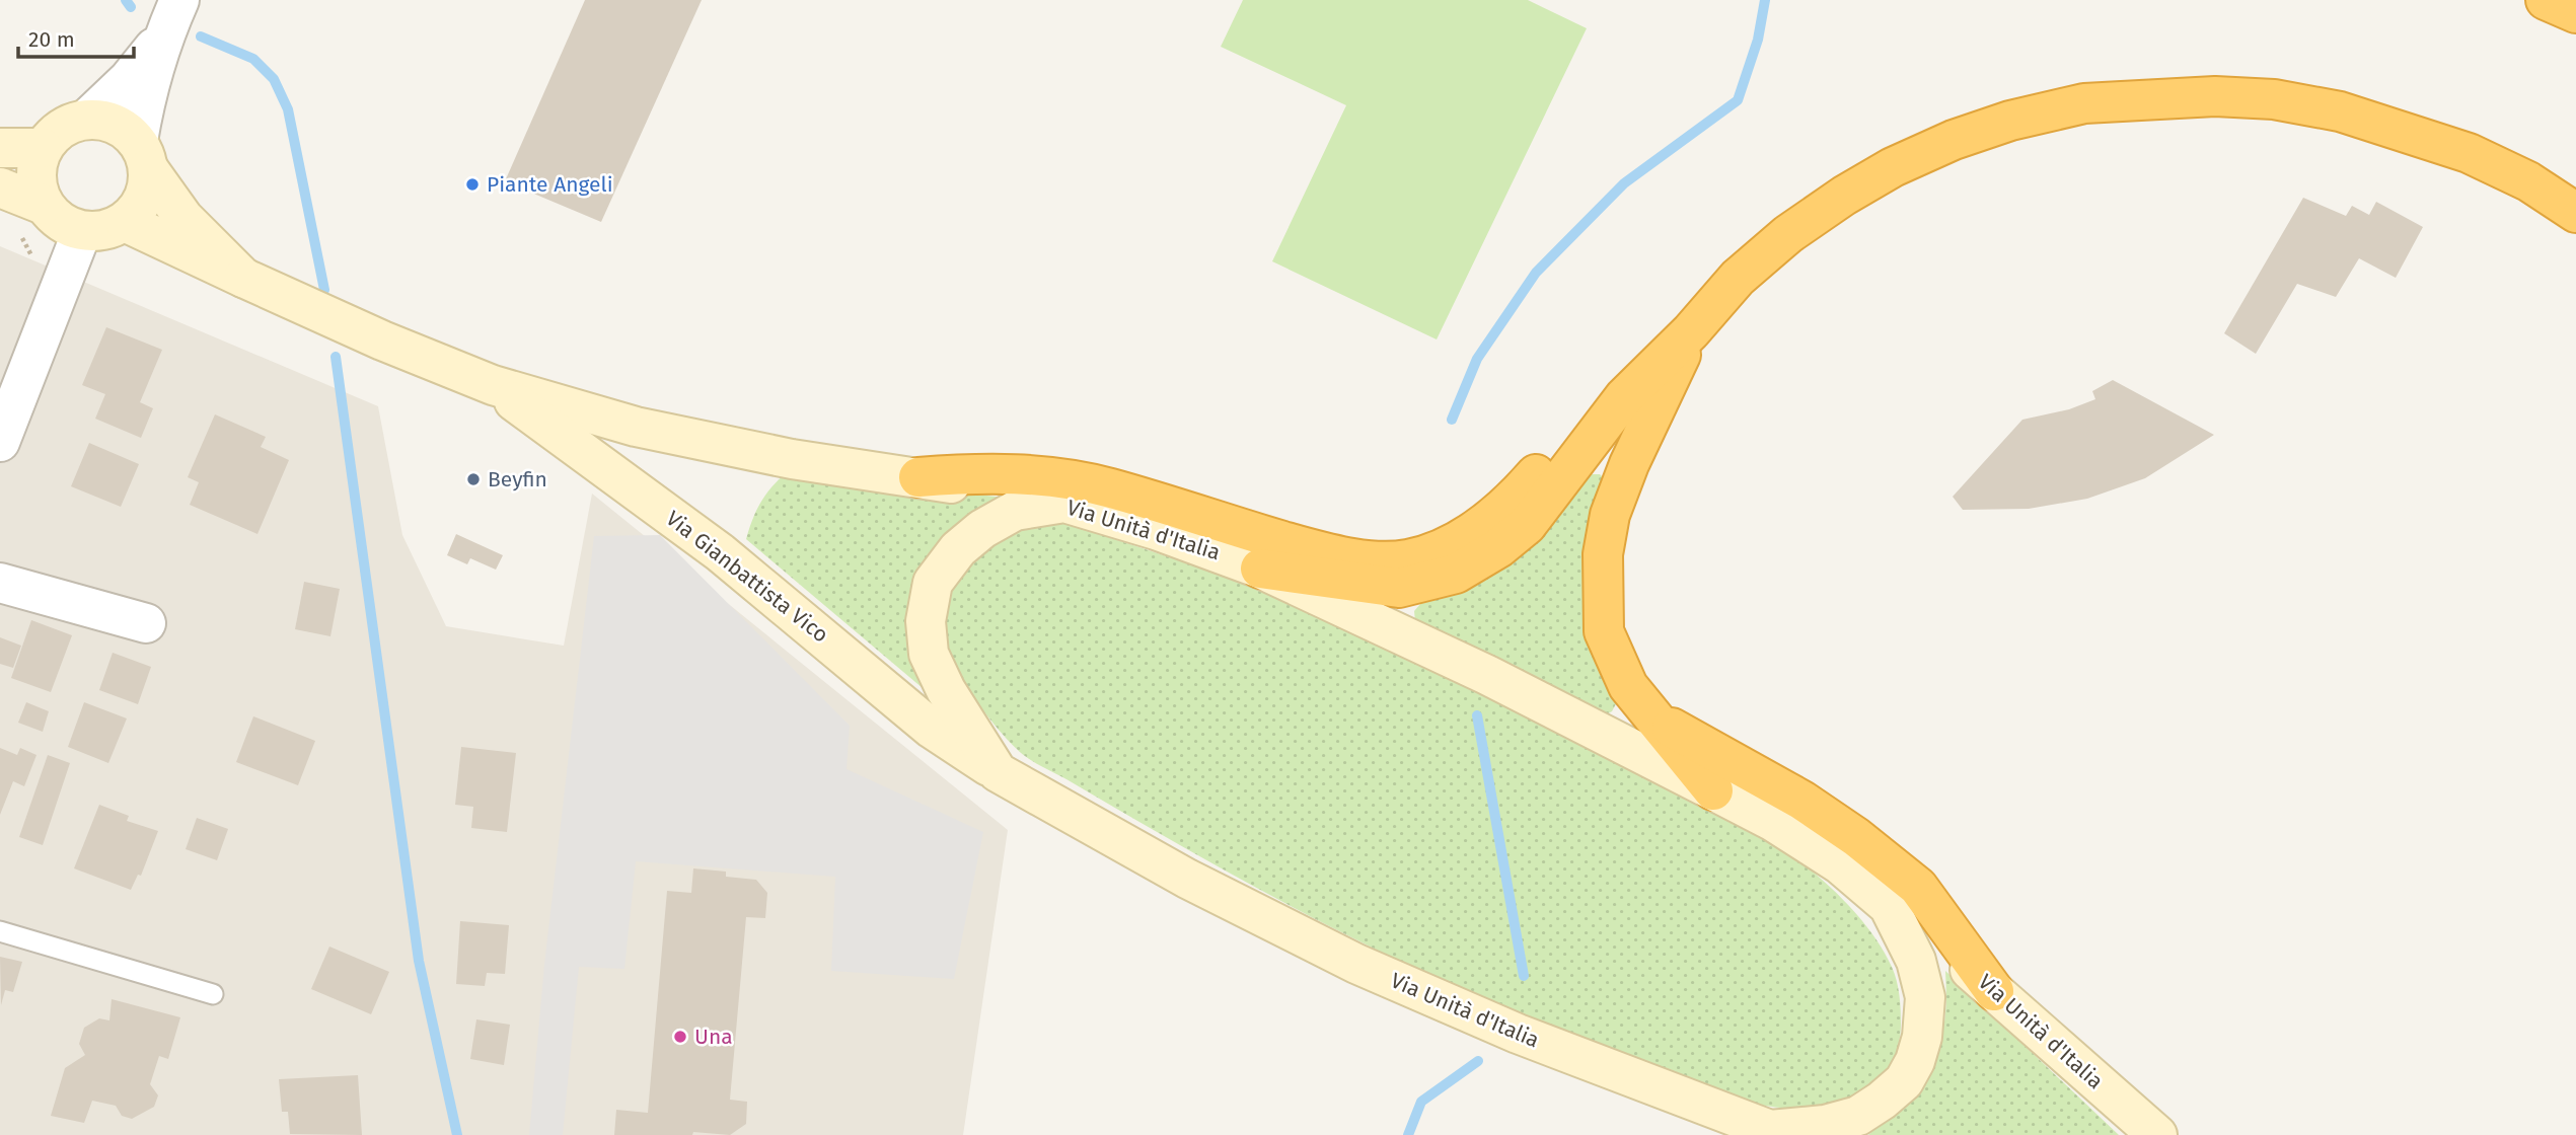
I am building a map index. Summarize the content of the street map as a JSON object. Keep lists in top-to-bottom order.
{
  "streets": {
    "main road": ["Via Unità d'Italia", "Via Gianbattista Vico"]
  },
  "crossings": [
    ["Via Unità d'Italia", "Via Gianbattista Vico"]
  ],
  "places": ["Piante Angeli", "Beyfin", "Una"],
  "scale_bar": "20 m"
}
